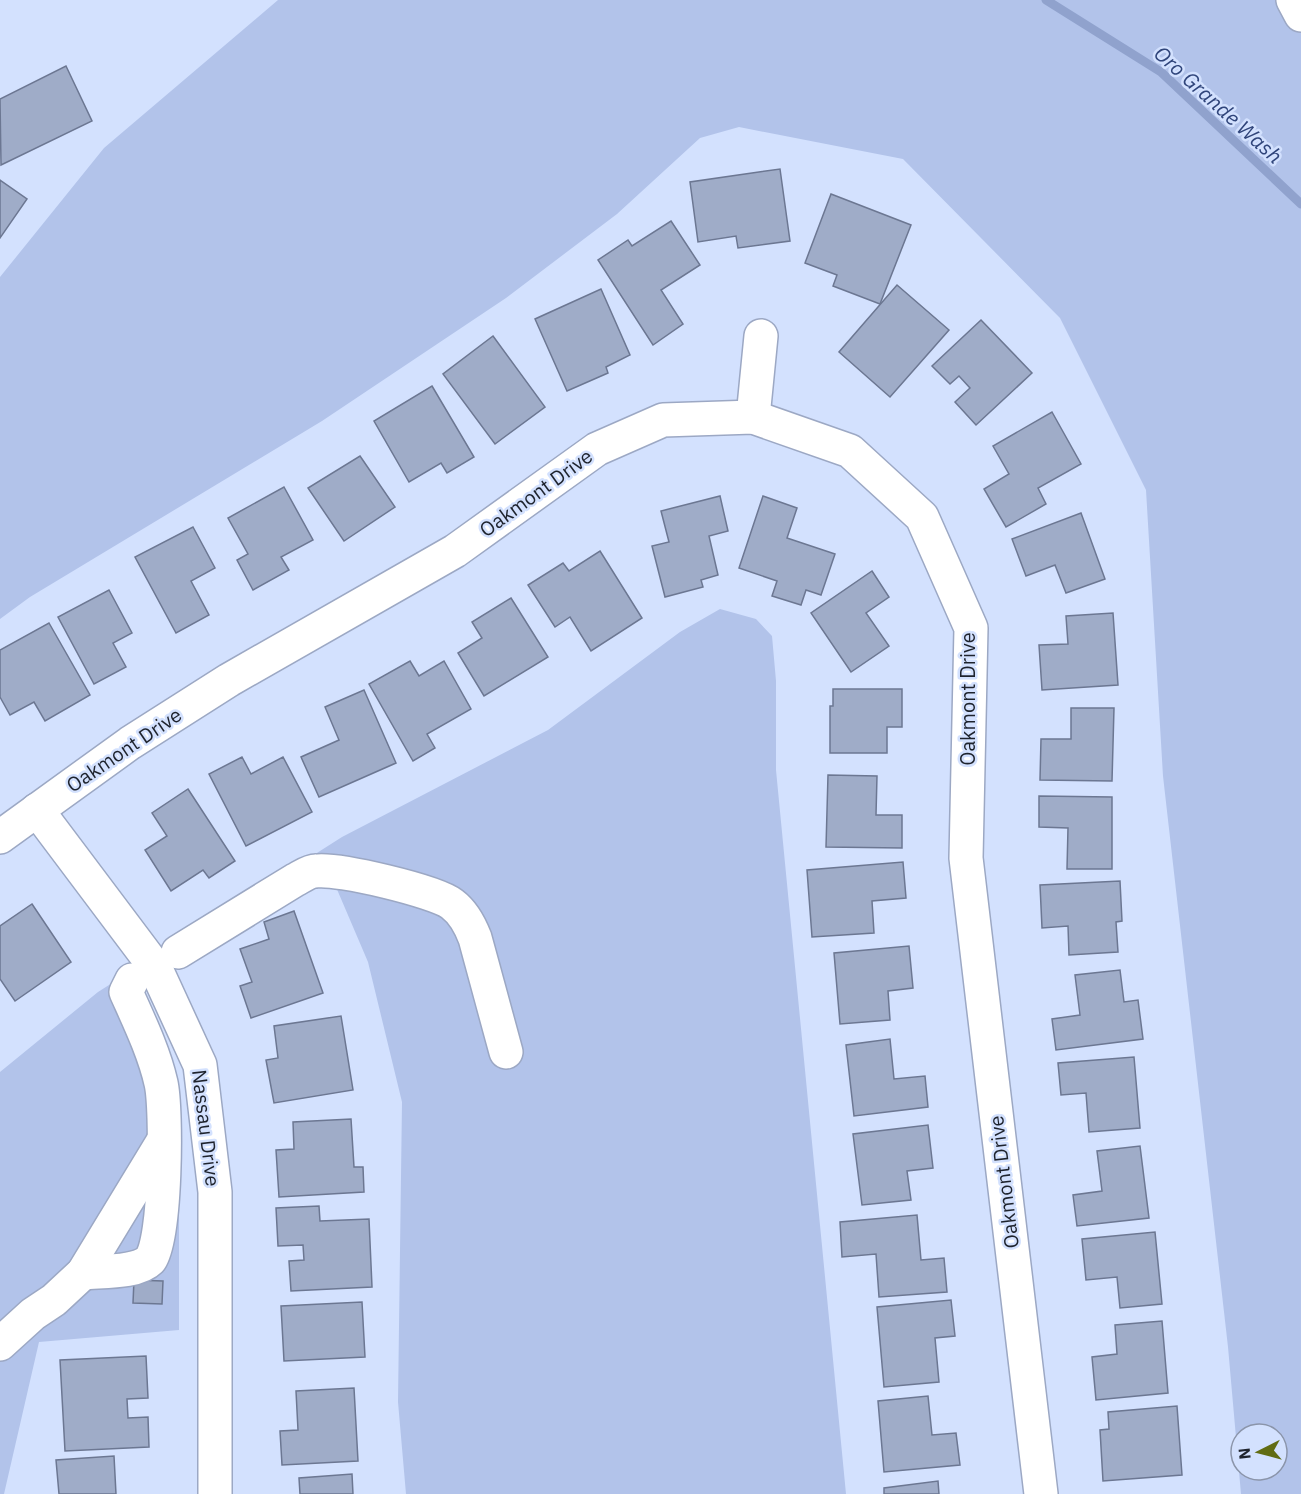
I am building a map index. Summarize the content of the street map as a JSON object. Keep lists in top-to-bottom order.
{
  "streets": {
    "street": ["Oakmont Drive", "Nassau Drive"]
  },
  "crossings": [
    ["Oakmont Drive", "Nassau Drive"]
  ],
  "water": ["Oro Grande Wash"],
  "north": "left"
}
